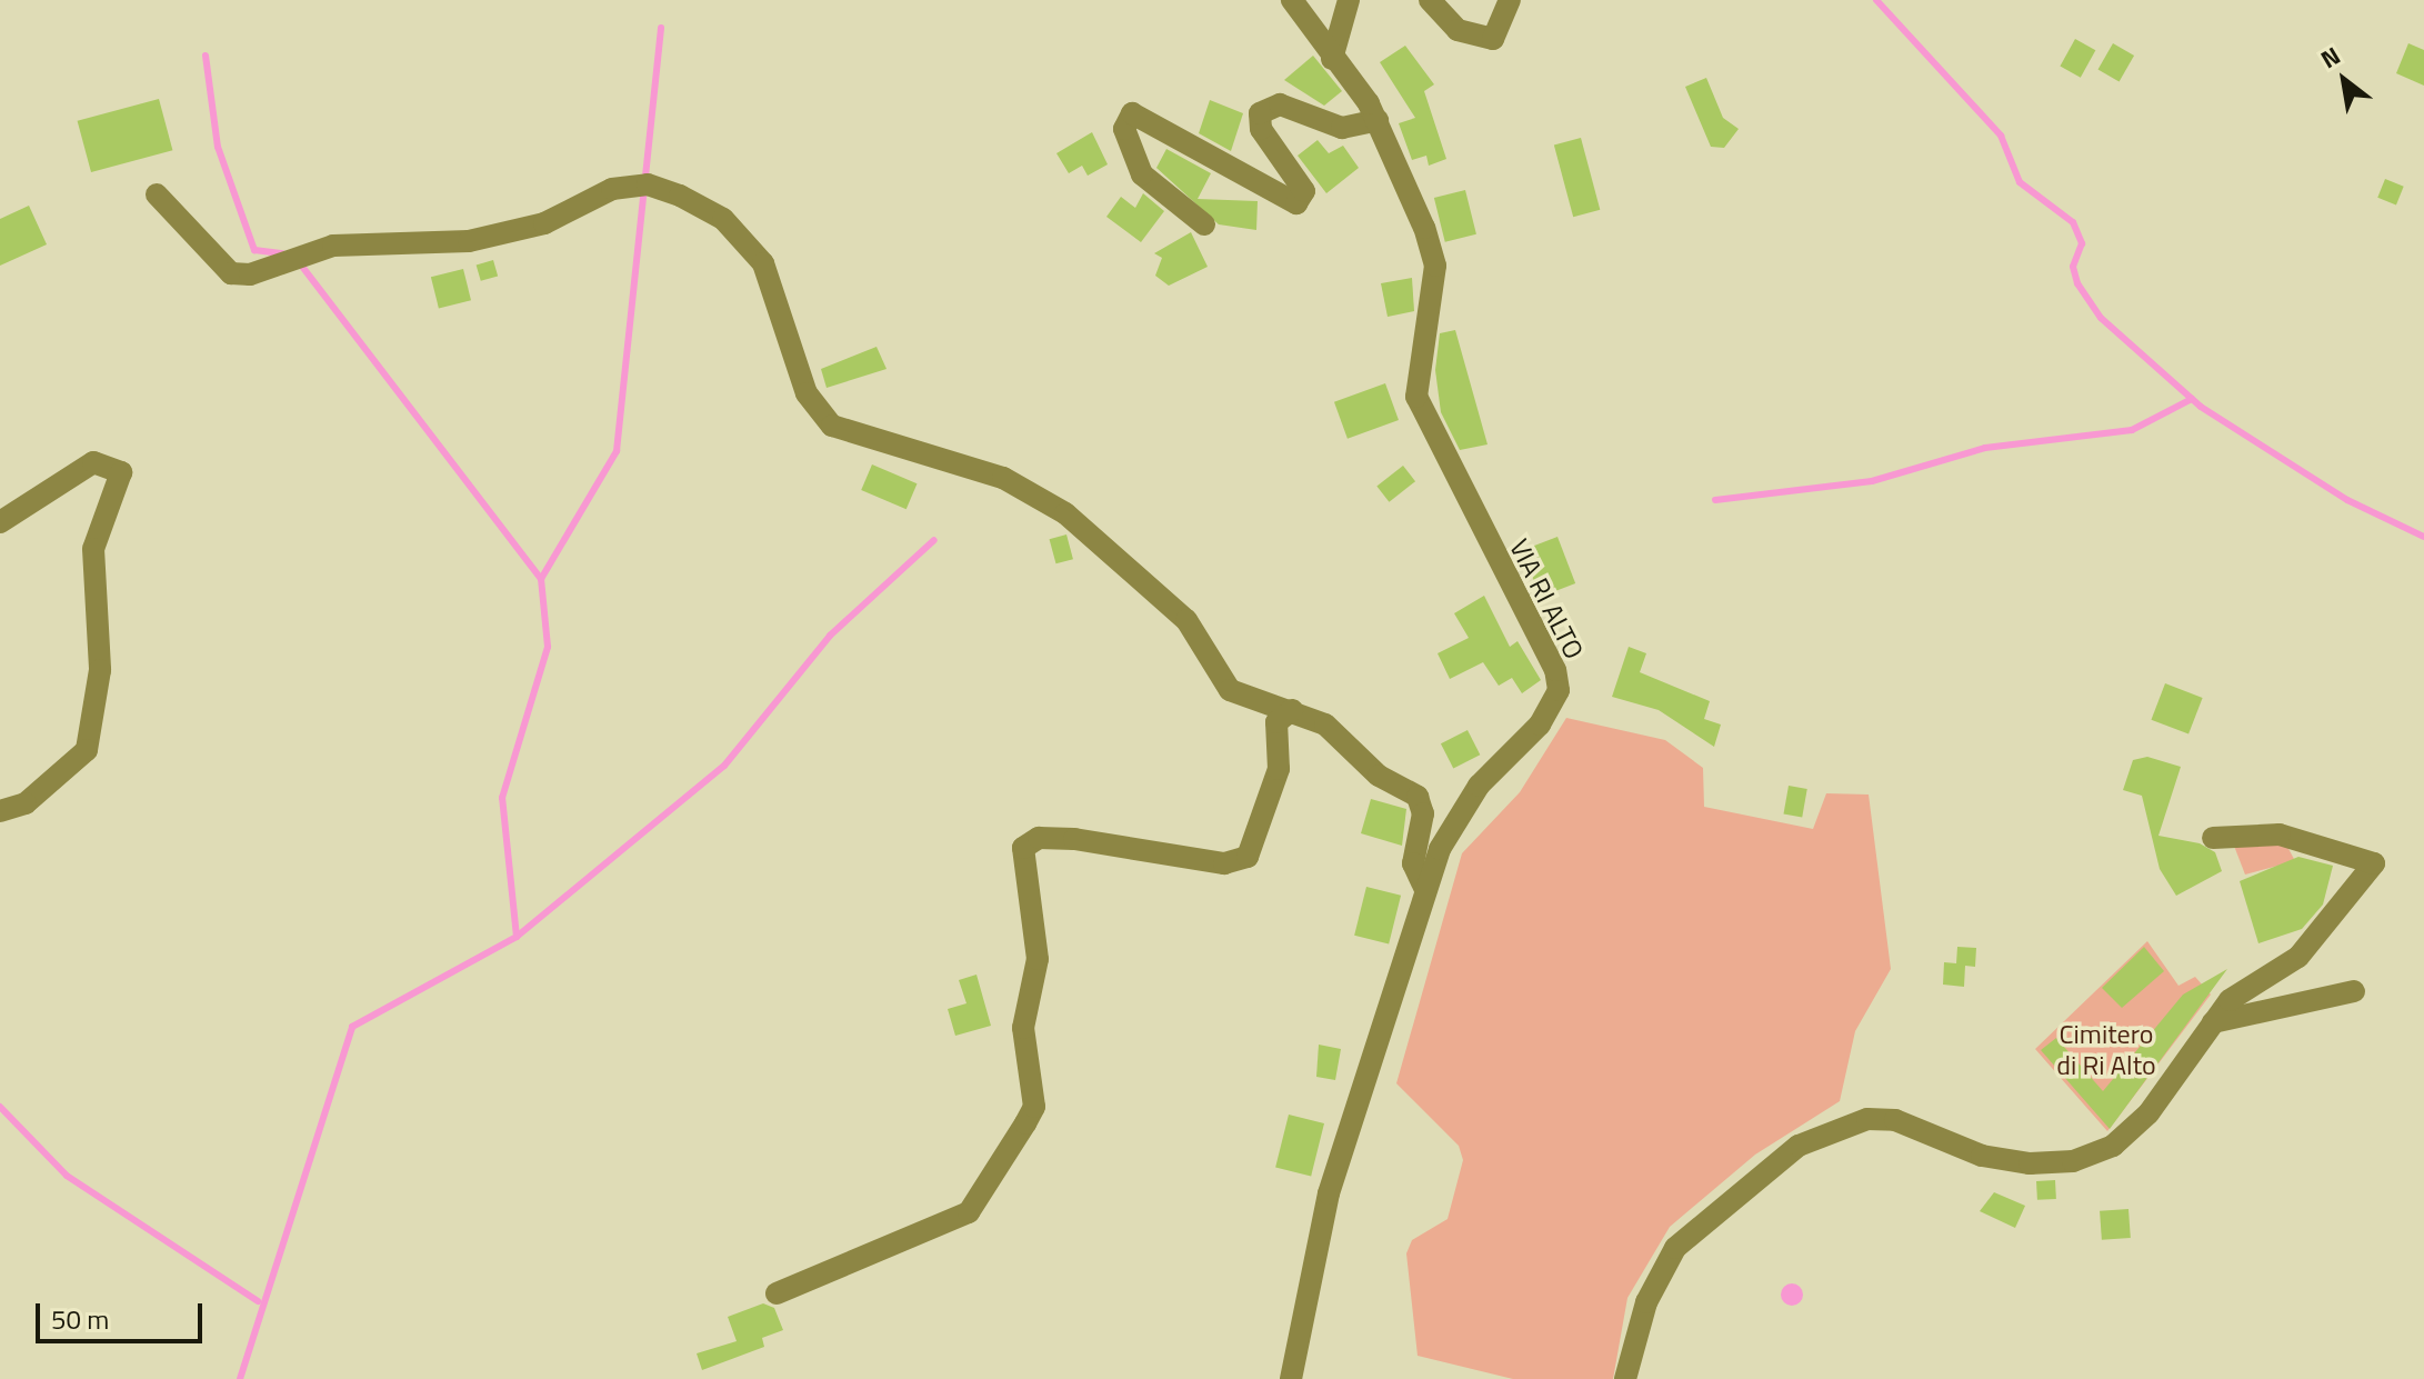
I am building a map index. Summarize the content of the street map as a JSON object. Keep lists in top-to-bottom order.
{
  "streets": {
    "street": ["VIA RI ALTO"]
  },
  "parks": ["Cimitero di Ri Alto"],
  "scale_bar": "50 m",
  "north": "top left"
}
